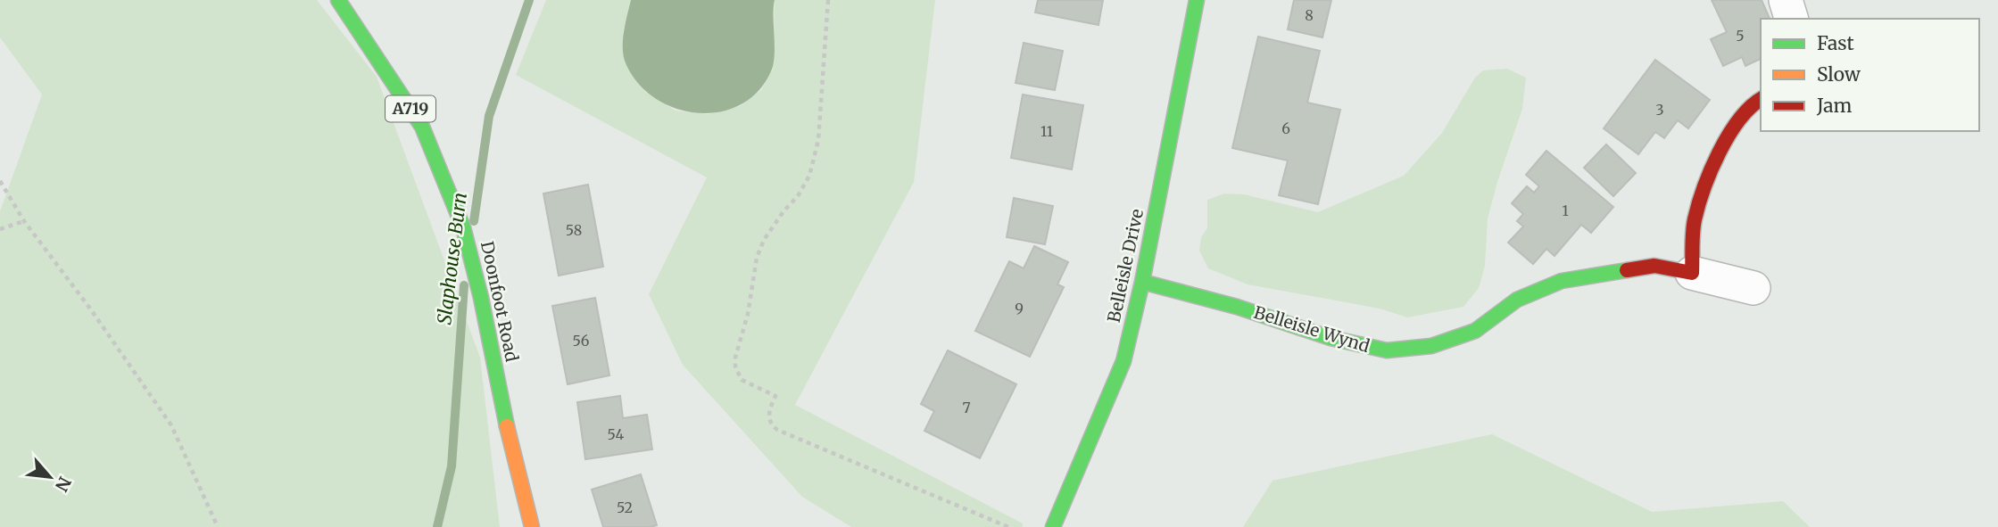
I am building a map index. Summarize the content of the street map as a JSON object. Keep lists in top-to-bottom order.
{
  "streets": {
    "street": [
      "A719",
      "Belleisle Drive",
      "Doonfoot Road",
      "Belleisle Wynd"
    ]
  },
  "crossings": [
    ["Belleisle Drive", "Belleisle Wynd"]
  ],
  "water": ["Slaphouse Burn"],
  "house_numbers": [
    "8",
    "5",
    "3",
    "6",
    "11",
    "1",
    "58",
    "9",
    "56",
    "7",
    "54",
    "52"
  ],
  "legend": ["Fast", "Slow", "Jam"],
  "north": "bottom right"
}
